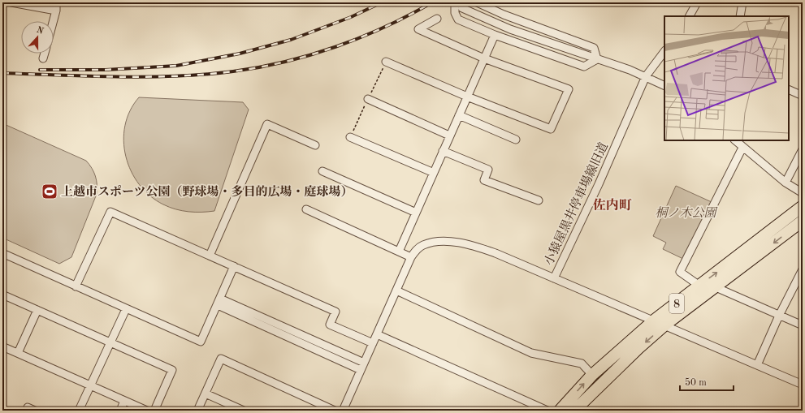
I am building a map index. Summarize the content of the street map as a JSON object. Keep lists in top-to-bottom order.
{
  "streets": {
    "highway": ["8"],
    "street": ["小猿屋黒井停車場線旧道"]
  },
  "districts": ["佐内町"],
  "parks": ["桐ノ木公園"],
  "places": {
    "sports": ["上越市スポーツ公園（野球場・多目的広場・庭球場）"]
  },
  "scale_bar": "50 m",
  "north": "top"
}
